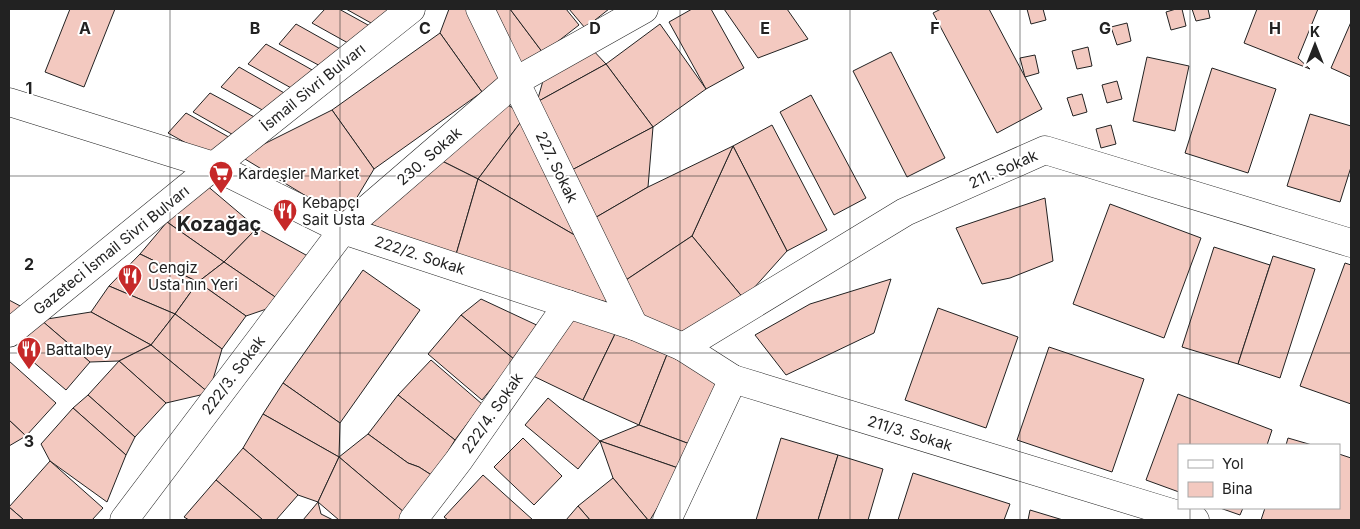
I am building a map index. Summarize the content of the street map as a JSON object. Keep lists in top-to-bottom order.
{
  "streets": {
    "street": [
      "İsmail Sivri Bulvarı",
      "230. Sokak",
      "227. Sokak",
      "211. Sokak",
      "Gazeteci İsmail Sivri Bulvarı",
      "222/2. Sokak",
      "222/3. Sokak",
      "222/4. Sokak",
      "211/3. Sokak"
    ]
  },
  "crossings": [
    ["İsmail Sivri Bulvarı", "Gazeteci İsmail Sivri Bulvarı"],
    ["İsmail Sivri Bulvarı", "222/2. Sokak"],
    ["230. Sokak", "227. Sokak"],
    ["230. Sokak", "222/2. Sokak"],
    ["230. Sokak", "222/3. Sokak"],
    ["227. Sokak", "222/2. Sokak"],
    ["227. Sokak", "211/3. Sokak"],
    ["211. Sokak", "211/3. Sokak"],
    ["Gazeteci İsmail Sivri Bulvarı", "222/2. Sokak"],
    ["222/2. Sokak", "222/3. Sokak"],
    ["222/2. Sokak", "222/4. Sokak"],
    ["222/2. Sokak", "211/3. Sokak"]
  ],
  "districts": ["Kozağaç"],
  "places": {
    "supermarket": ["Kardeşler Market"],
    "restaurant": ["Kebapçı Sait Usta", "Cengiz Usta'nın Yeri", "Battalbey"]
  },
  "legend": ["Yol", "Bina"],
  "north": "top",
  "grid": {
    "columns": [
      "A",
      "B",
      "C",
      "D",
      "E",
      "F",
      "G",
      "H"
    ],
    "rows": ["1", "2", "3"]
  }
}
